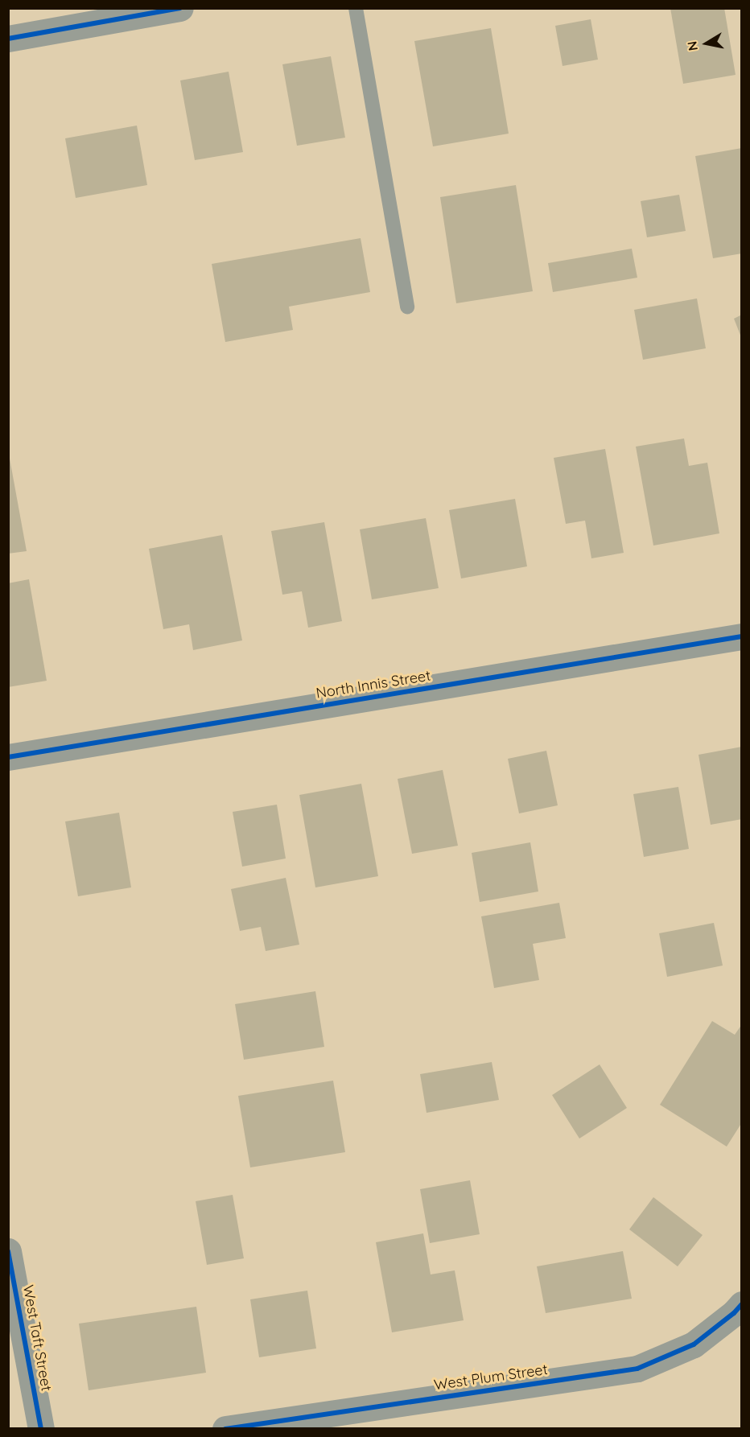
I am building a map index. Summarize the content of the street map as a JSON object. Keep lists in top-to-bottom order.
{
  "streets": {
    "street": ["North Innis Street", "West Taft Street", "West Plum Street"]
  },
  "north": "left"
}
